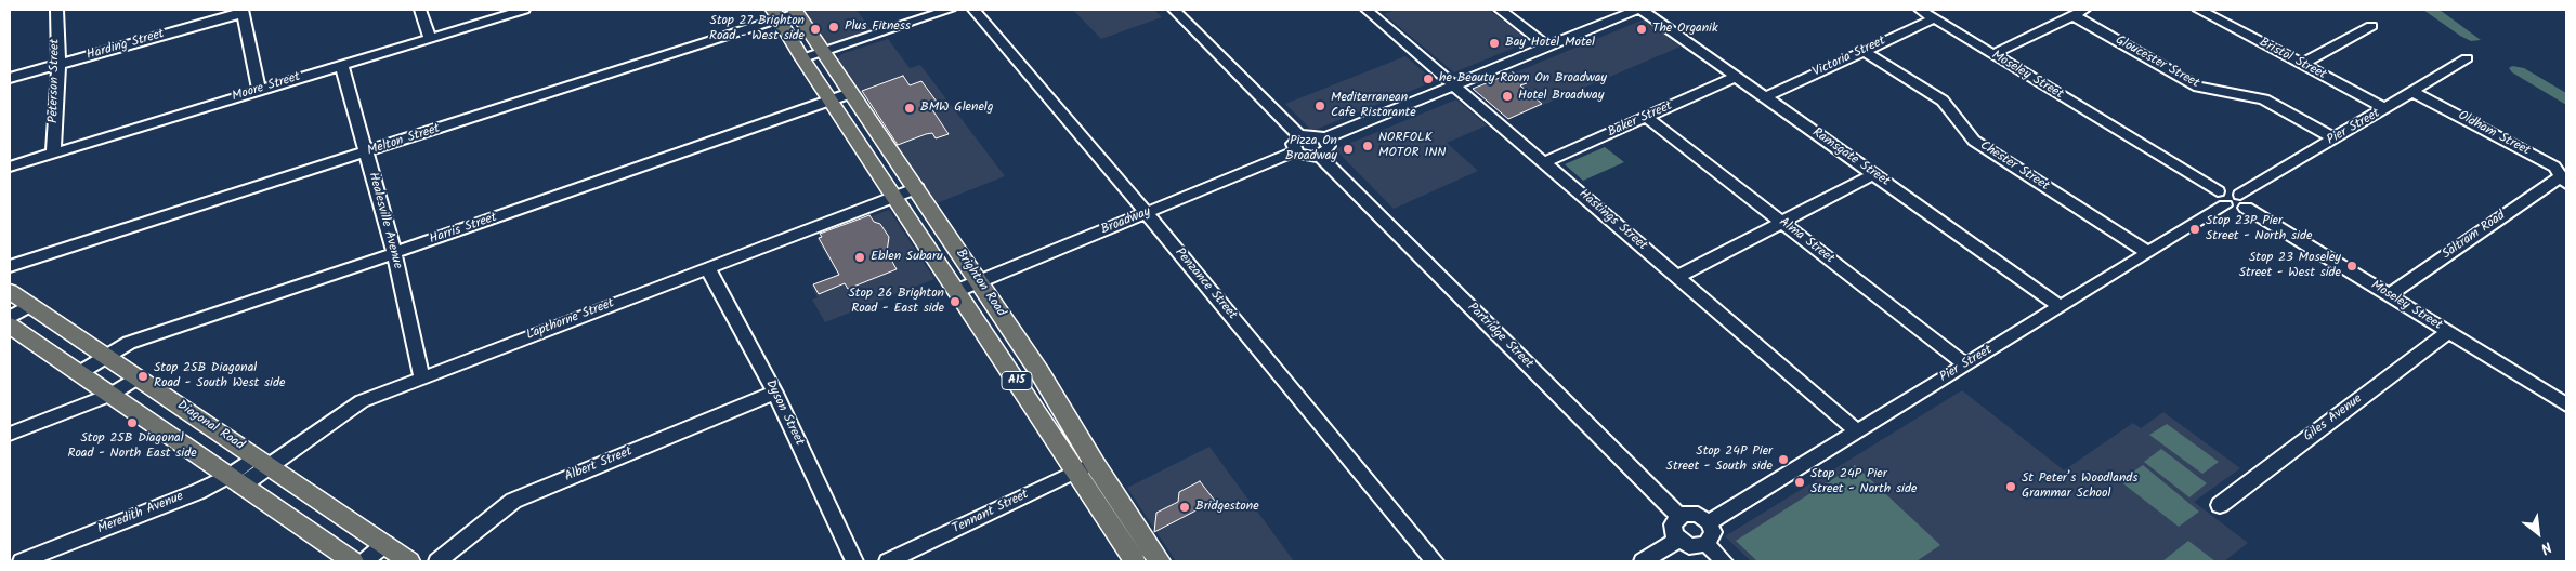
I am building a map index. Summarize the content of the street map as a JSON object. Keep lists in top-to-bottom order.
{
  "streets": {
    "main road": ["Brighton Road", "A15", "Diagonal Road"],
    "street": [
      "Harding Street",
      "Victoria Street",
      "Bristol Street",
      "Gloucester Street",
      "Moseley Street",
      "Peterson Street",
      "Moore Street",
      "Baker Street",
      "Pier Street",
      "Oldham Street",
      "Melton Street",
      "Ramsgate Street",
      "Chester Street",
      "Healesville Avenue",
      "Hastings Street",
      "Broadway",
      "Harris Street",
      "Saltram Road",
      "Alma Street",
      "Penzance Street",
      "Lapthorne Street",
      "Partridge Street",
      "Dyson Street",
      "Giles Avenue",
      "Albert Street",
      "Tennant Street",
      "Meredith Avenue"
    ]
  },
  "crossings": [
    ["Harding Street", "Peterson Street"],
    ["Victoria Street", "Moseley Street"],
    ["Victoria Street", "Ramsgate Street"],
    ["Victoria Street", "Chester Street"],
    ["Bristol Street", "Pier Street"],
    ["Gloucester Street", "Pier Street"],
    ["Moseley Street", "Pier Street"],
    ["Moseley Street", "Saltram Road"],
    ["Moseley Street", "Giles Avenue"],
    ["Peterson Street", "Moore Street"],
    ["Moore Street", "Healesville Avenue"],
    ["Baker Street", "Ramsgate Street"],
    ["Baker Street", "Hastings Street"],
    ["Baker Street", "Alma Street"],
    ["Pier Street", "Oldham Street"],
    ["Pier Street", "Ramsgate Street"],
    ["Pier Street", "Chester Street"],
    ["Pier Street", "Hastings Street"],
    ["Pier Street", "Alma Street"],
    ["Pier Street", "Partridge Street"],
    ["Oldham Street", "Saltram Road"],
    ["Melton Street", "Healesville Avenue"],
    ["Melton Street", "Brighton Road"],
    ["Healesville Avenue", "Harris Street"],
    ["Healesville Avenue", "Lapthorne Street"],
    ["Broadway", "Brighton Road"],
    ["Broadway", "Penzance Street"],
    ["Broadway", "Partridge Street"],
    ["Harris Street", "Brighton Road"],
    ["Harris Street", "Diagonal Road"],
    ["Brighton Road", "Lapthorne Street"],
    ["Brighton Road", "Tennant Street"],
    ["Lapthorne Street", "Dyson Street"],
    ["Lapthorne Street", "Diagonal Road"],
    ["Lapthorne Street", "Meredith Avenue"],
    ["Dyson Street", "Albert Street"],
    ["Diagonal Road", "Meredith Avenue"]
  ],
  "places": [
    "Plus Fitness",
    "Stop 27 Brighton Road - West side",
    "The Organik",
    "Bay Hotel Motel",
    "he Beauty Room On Broadway",
    "Hotel Broadway",
    "Mediterranean Cafe Ristorante",
    "BMW Glenelg",
    "NORFOLK MOTOR INN",
    "Pizza On Broadway",
    "Stop 23P Pier Street - North side",
    "Eblen Subaru",
    "Stop 23 Moseley Street - West side",
    "Stop 26 Brighton Road - East side",
    "Stop 25B Diagonal Road - South West side",
    "Stop 25B Diagonal Road - North East side",
    "Stop 24P Pier Street - South side",
    "Stop 24P Pier Street - North side",
    "St Peter’s Woodlands Grammar School",
    "Bridgestone"
  ],
  "north": "bottom right"
}
